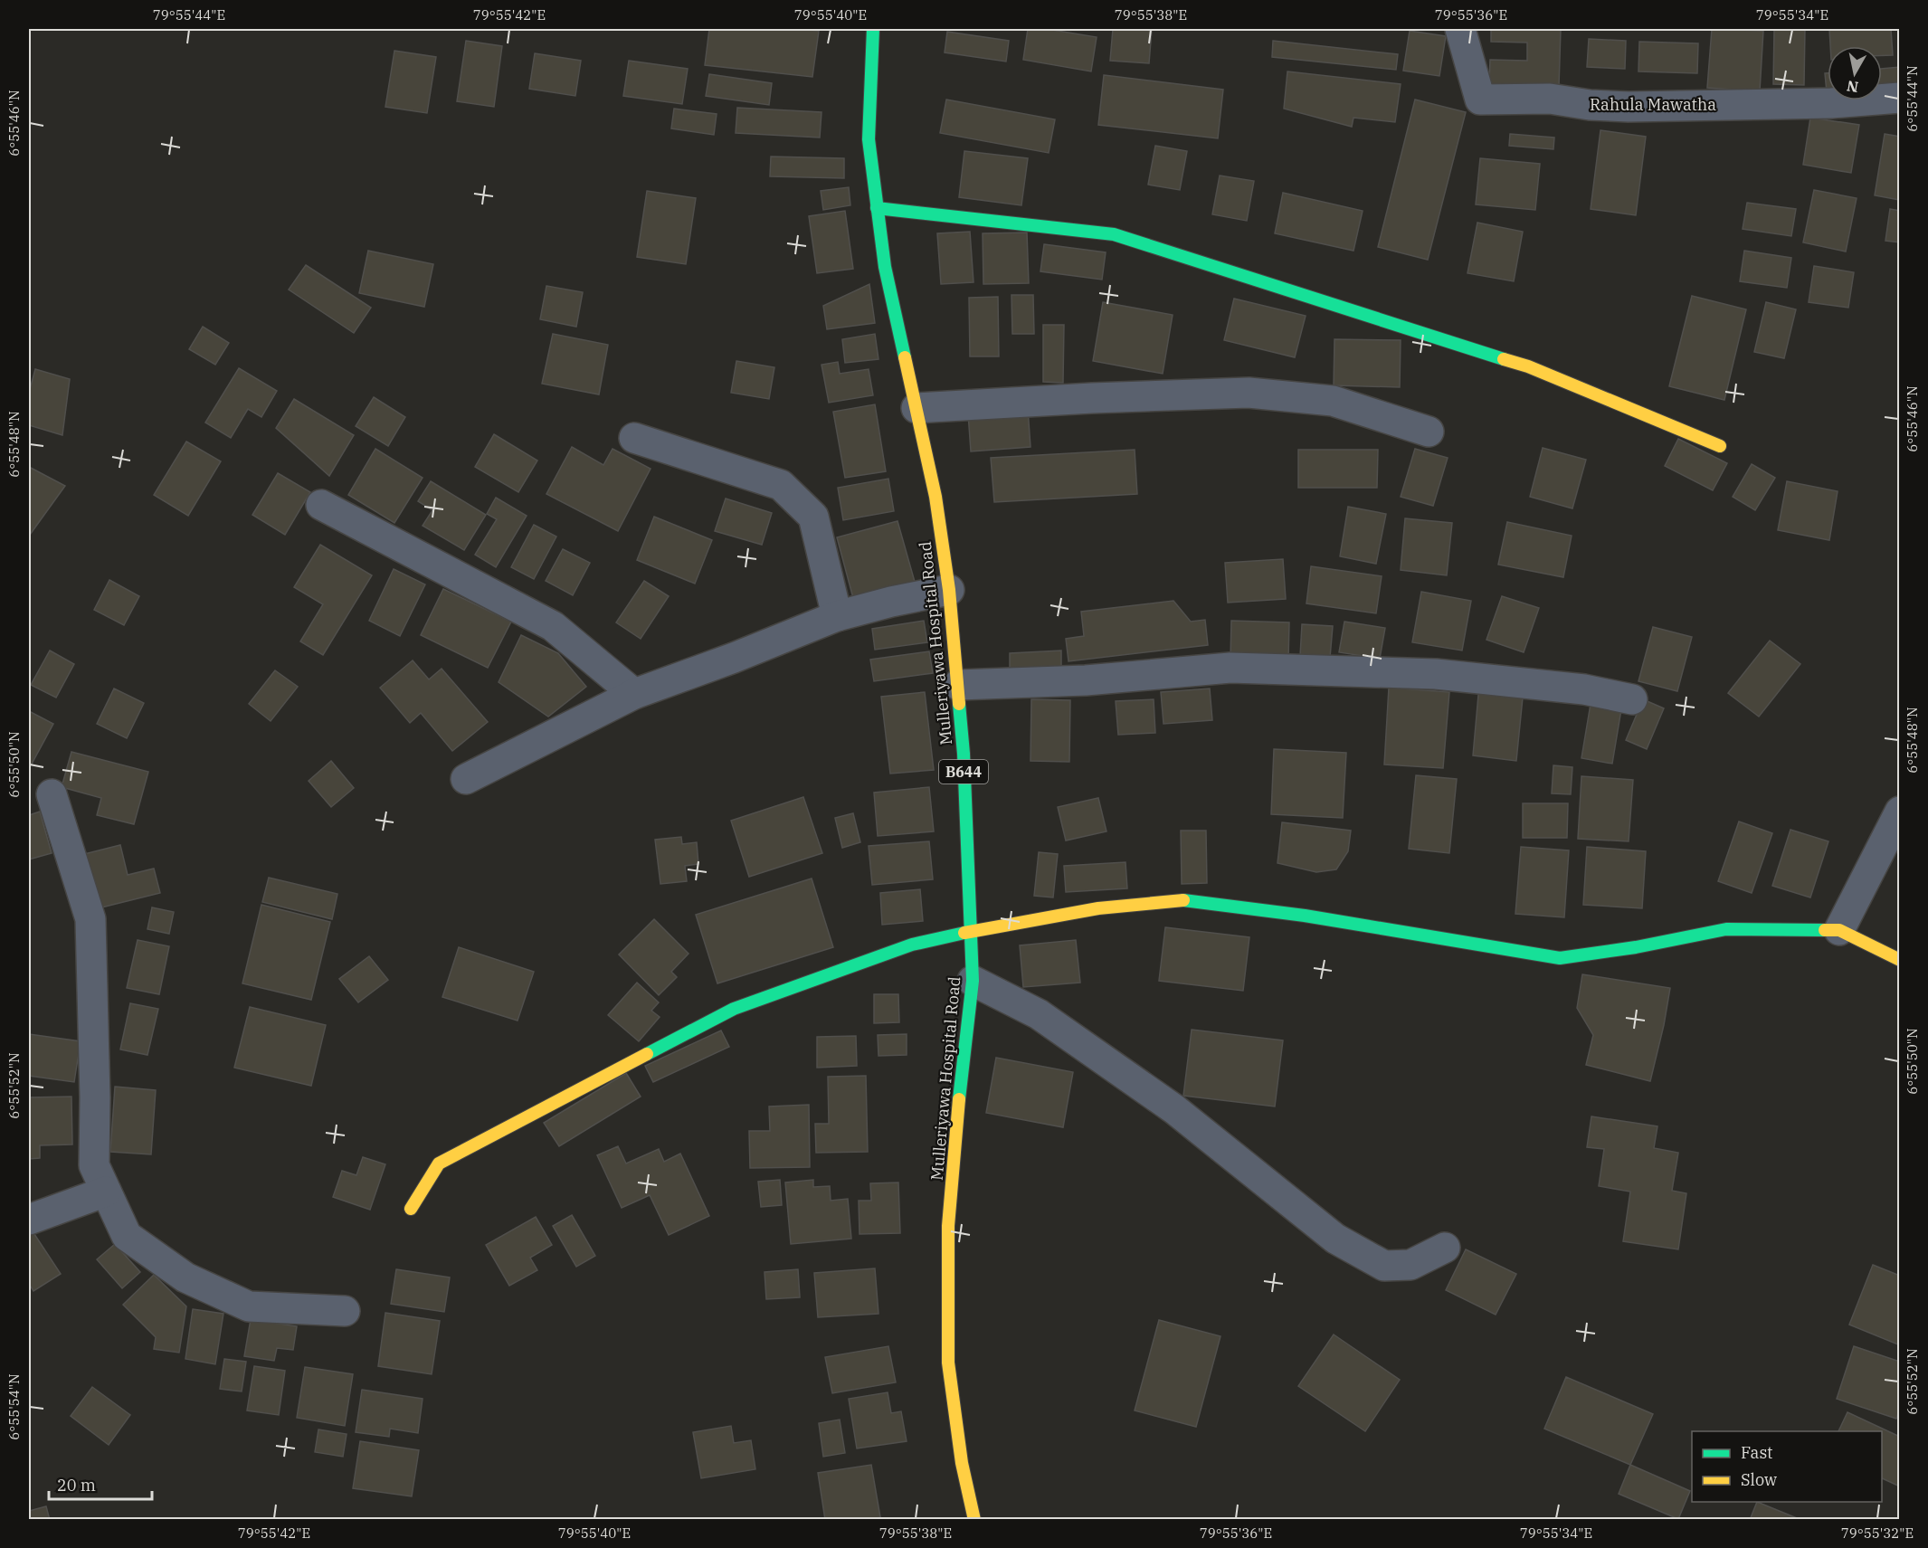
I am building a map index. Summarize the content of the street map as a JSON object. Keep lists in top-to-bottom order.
{
  "streets": {
    "street": ["Rahula Mawatha", "Mulleriyawa Hospital Road", "B644"]
  },
  "legend": ["Fast", "Slow"],
  "scale_bar": "20 m",
  "north": "bottom",
  "coordinates": [
    "79°55'44\"E",
    "79°55'42\"E",
    "79°55'40\"E",
    "79°55'38\"E",
    "79°55'36\"E",
    "79°55'34\"E",
    "6°55'44\"N",
    "6°55'46\"N",
    "6°55'48\"N",
    "6°55'50\"N",
    "6°55'52\"N",
    "6°55'54\"N",
    "79°55'32\"E"
  ]
}
